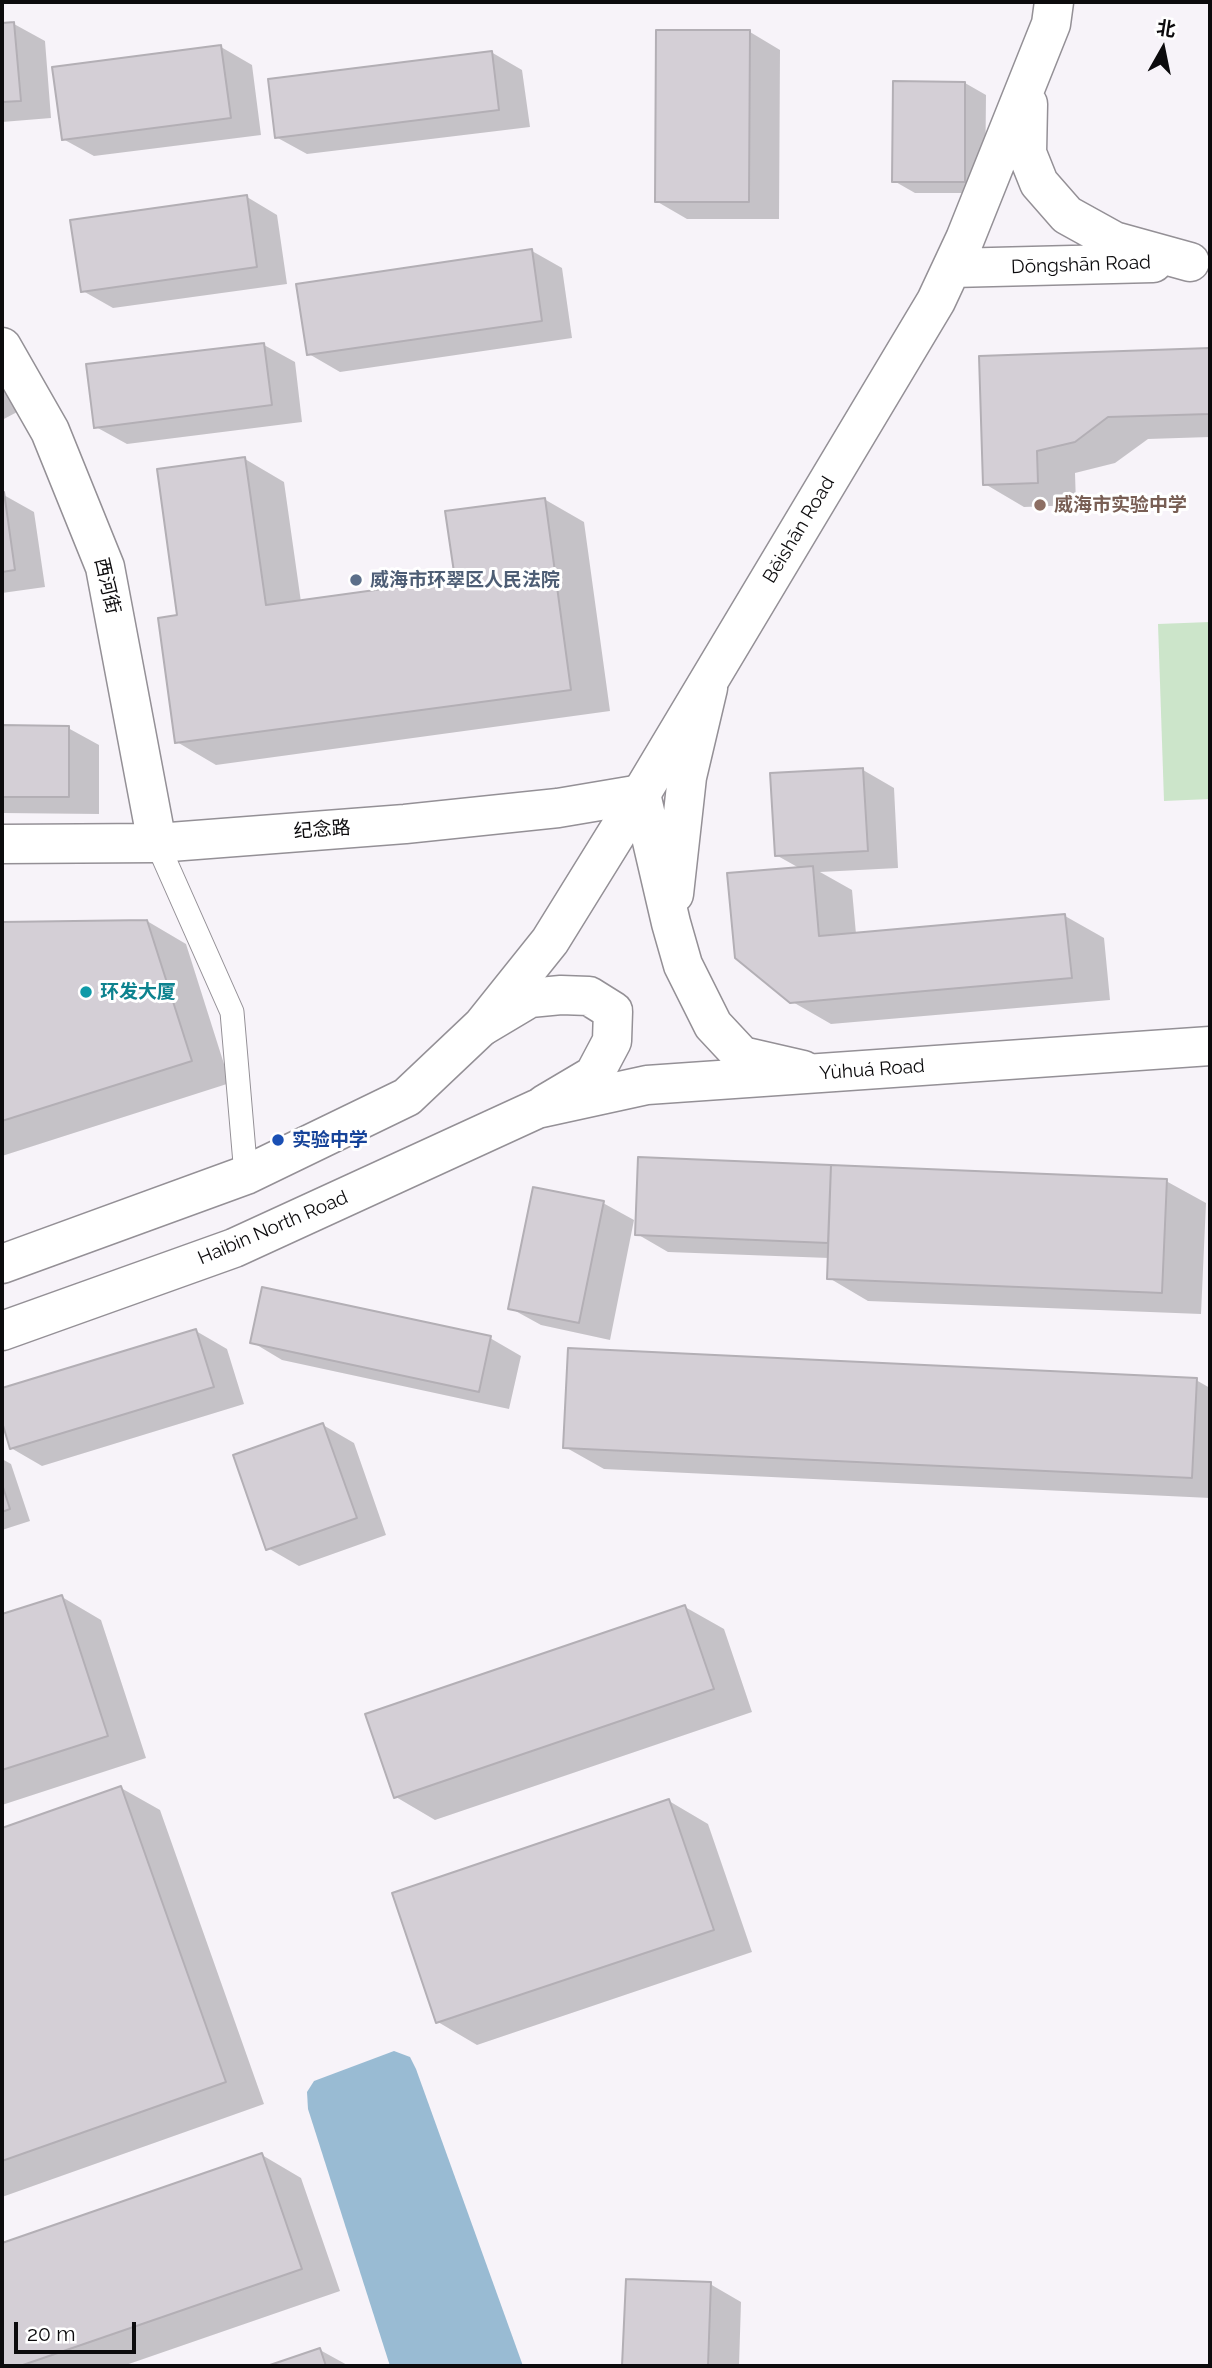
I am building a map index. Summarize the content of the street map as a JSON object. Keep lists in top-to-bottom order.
{
  "streets": {
    "main road": [
      "Dōngshān Road",
      "Běishān Road",
      "西河街",
      "纪念路",
      "Yùhuá Road",
      "Haibin North Road"
    ]
  },
  "crossings": [
    ["Dōngshān Road", "Běishān Road"],
    ["Běishān Road", "纪念路"],
    ["西河街", "纪念路"],
    ["Yùhuá Road", "Haibin North Road"]
  ],
  "places": [
    "威海市实验中学",
    "威海市环翠区人民法院",
    "环发大厦",
    "实验中学"
  ],
  "scale_bar": "20 m",
  "north": "top"
}
